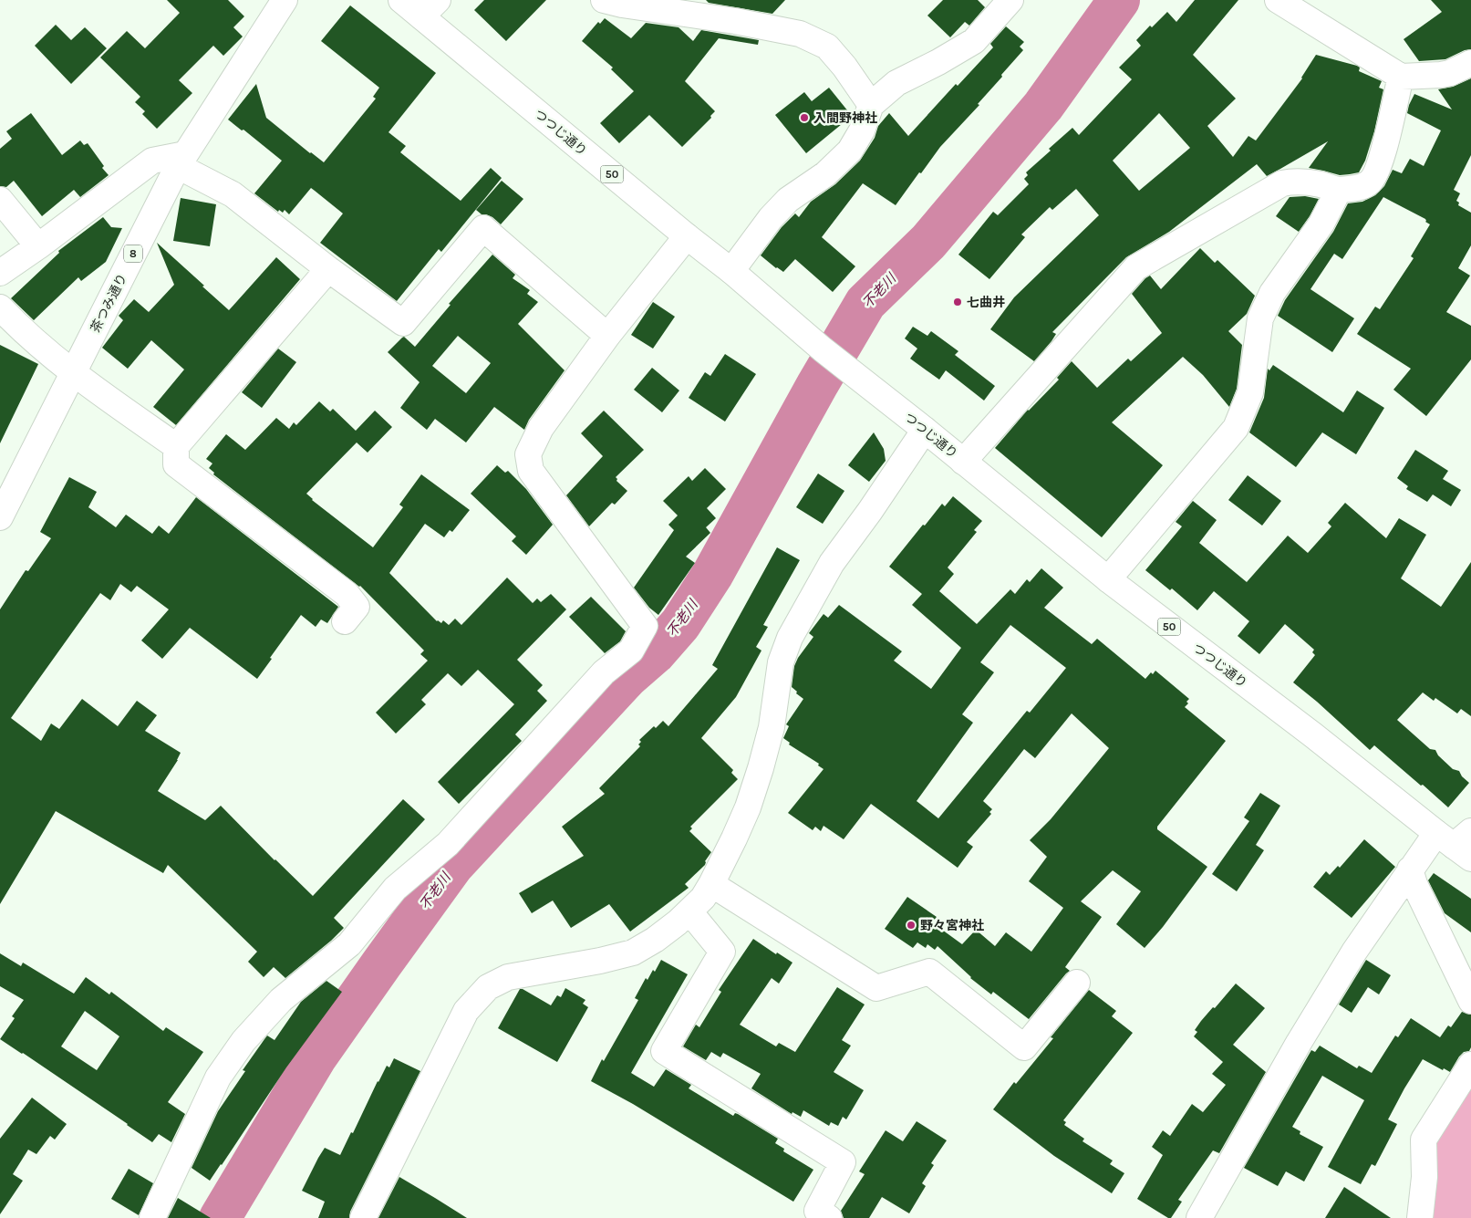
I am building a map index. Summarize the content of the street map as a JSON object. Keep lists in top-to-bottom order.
{
  "streets": {
    "street": [
      "つつじ通り",
      "50",
      "8",
      "茶つみ通り"
    ]
  },
  "water": ["不老川"],
  "places": ["入間野神社", "七曲井", "野々宮神社"]
}
